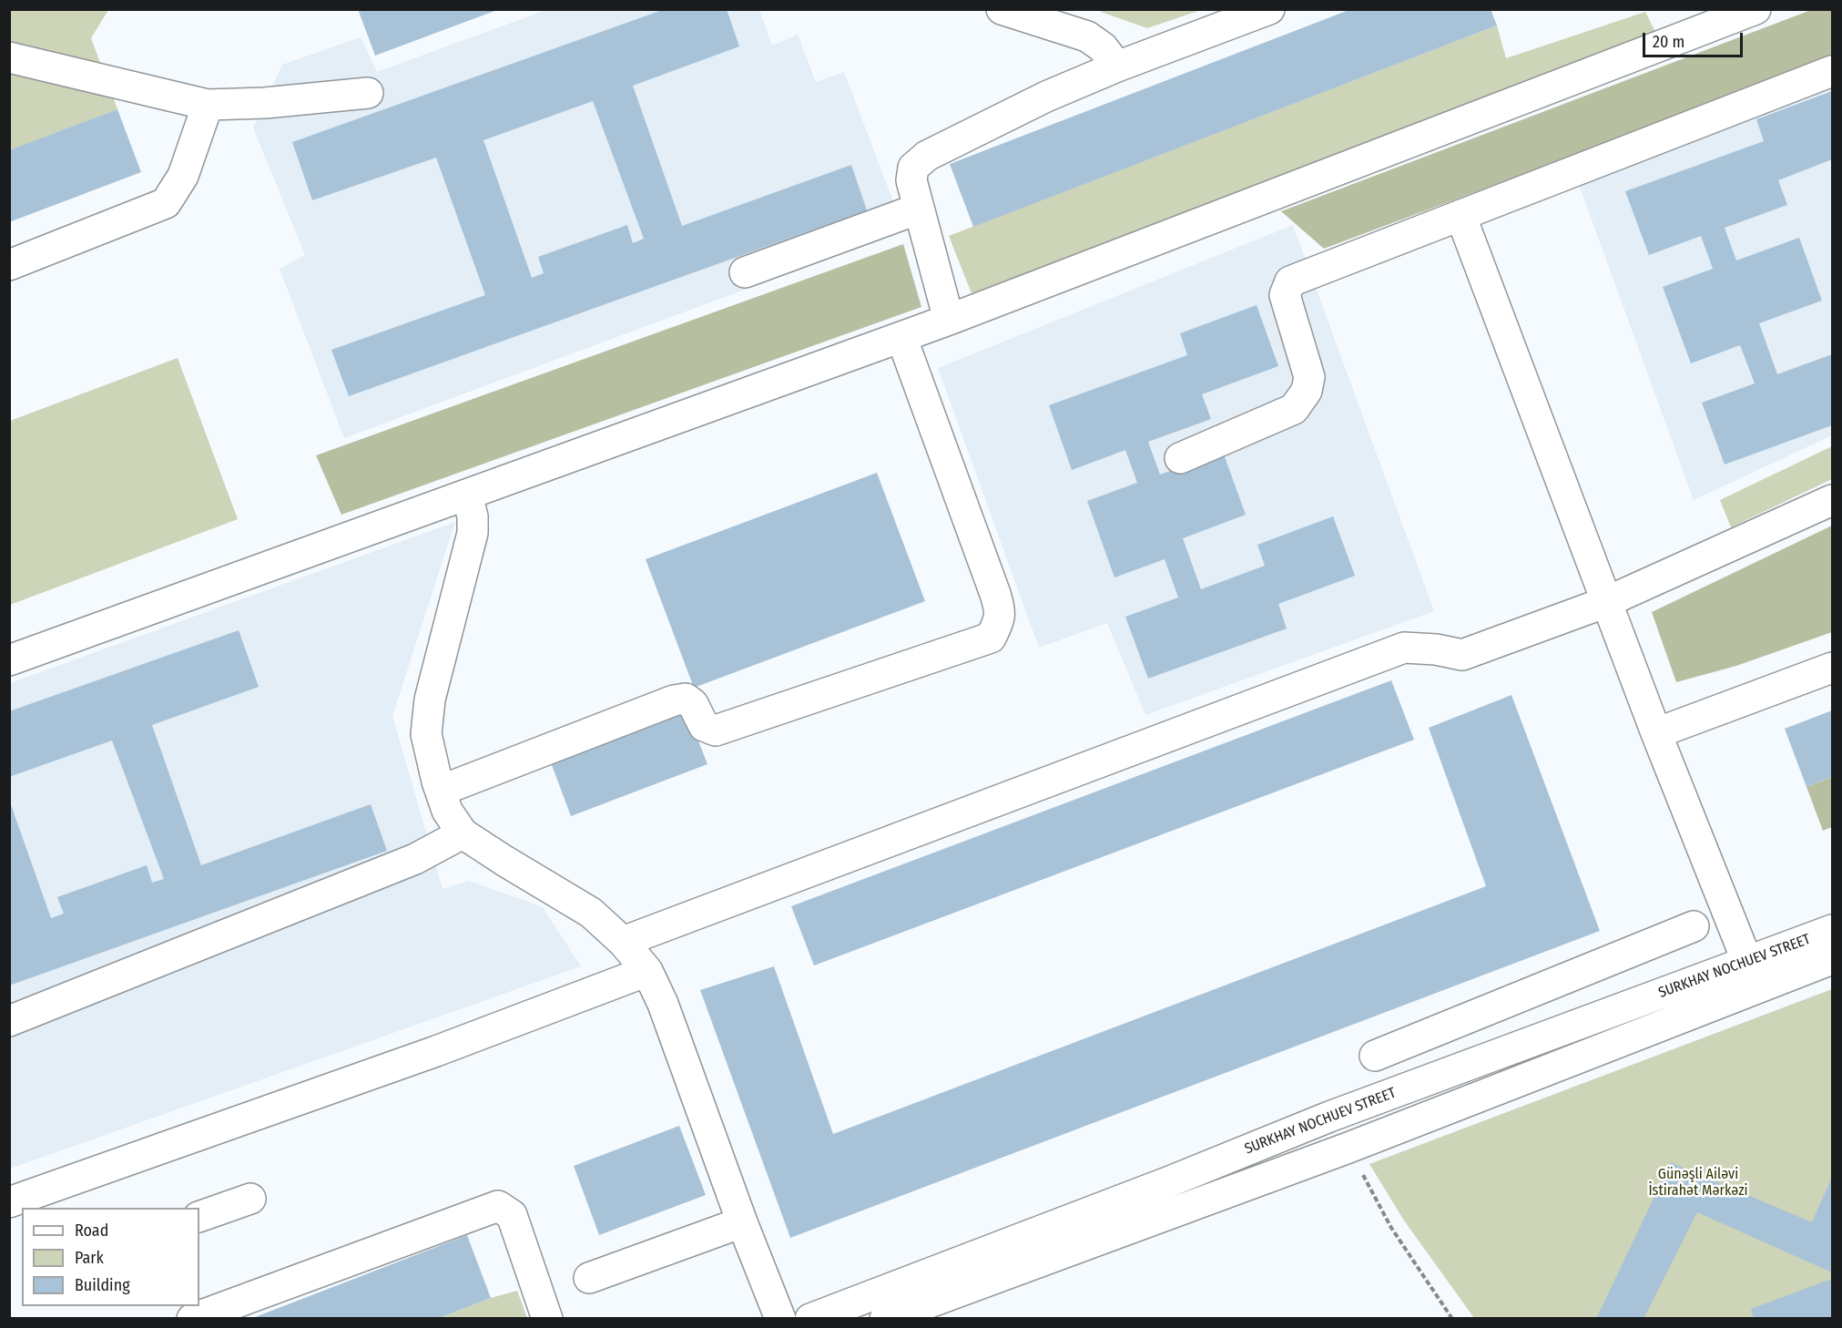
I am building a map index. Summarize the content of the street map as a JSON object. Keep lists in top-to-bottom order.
{
  "streets": {
    "street": ["SURKHAY NOCHUEV STREET"]
  },
  "parks": ["Günəşli Ailəvi İstirahət Mərkəzi"],
  "legend": ["Road", "Park", "Building"],
  "scale_bar": "20 m"
}
